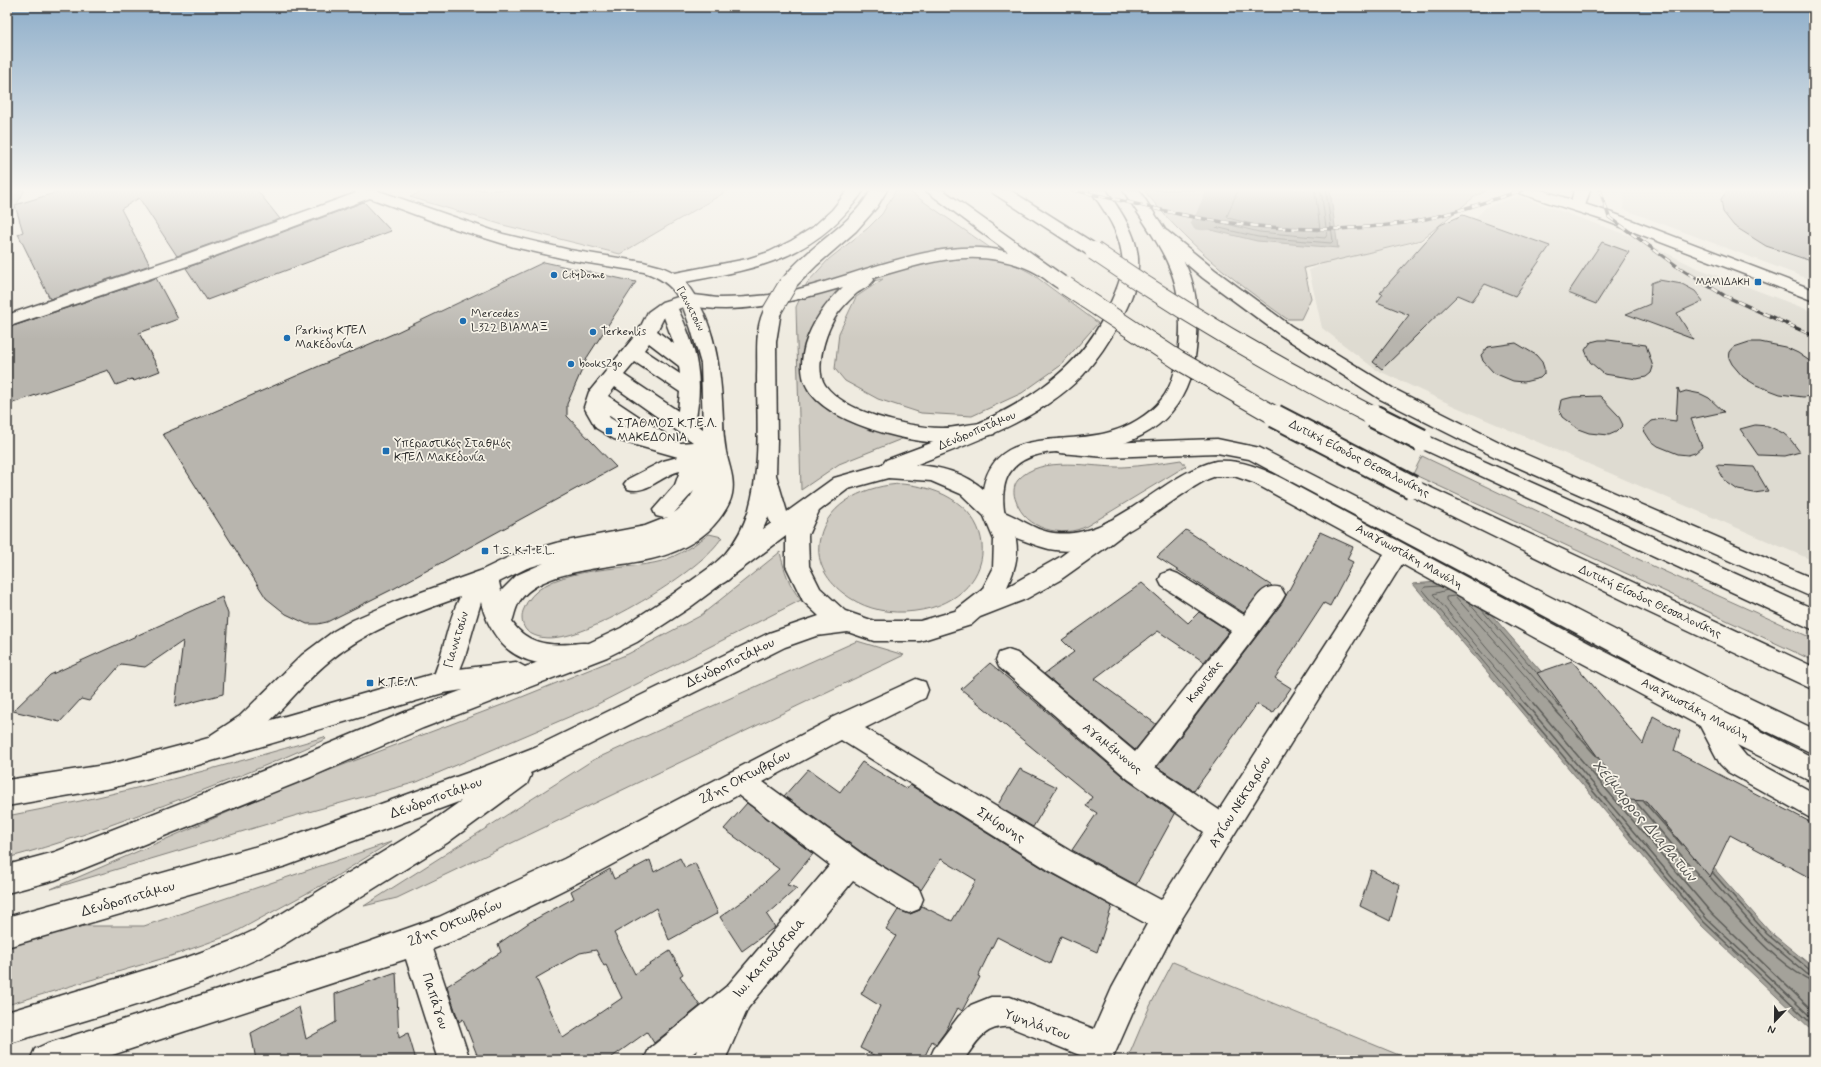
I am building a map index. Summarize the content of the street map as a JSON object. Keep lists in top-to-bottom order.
{
  "streets": {
    "main road": [
      "Γιαννιτσών",
      "Δενδροποτάμου",
      "Δυτική Είσοδος Θεσσαλονίκης",
      "Αναγνωστάκη Μανόλη",
      "Κορυτσάς",
      "Αγαμέμνονος",
      "28ης Οκτωβρίου",
      "Αγίου Νεκταρίου",
      "Σμύρνης",
      "Ιω. Καποδίστρια",
      "Παπάγου",
      "Υψηλάντου"
    ]
  },
  "crossings": [
    ["Γιαννιτσών", "Δενδροποτάμου"],
    ["Δενδροποτάμου", "Αναγνωστάκη Μανόλη"],
    ["Αναγνωστάκη Μανόλη", "Αγίου Νεκταρίου"],
    ["Κορυτσάς", "Αγαμέμνονος"],
    ["Αγαμέμνονος", "Αγίου Νεκταρίου"],
    ["28ης Οκτωβρίου", "Σμύρνης"],
    ["28ης Οκτωβρίου", "Παπάγου"],
    ["Αγίου Νεκταρίου", "Σμύρνης"],
    ["Αγίου Νεκταρίου", "Υψηλάντου"]
  ],
  "water": ["Χείμαρρος Διαβατών"],
  "places": {
    "other": [
      "CityDome",
      "Mercedes L322 ΒΙΑΜΑΞ",
      "Terkenlis",
      "Parking ΚΤΕΛ Μακεδονία",
      "books2go"
    ],
    "transit": [
      "ΜΑΜΙΔΑΚΗ",
      "ΣΤΑΘΜΟΣ Κ.Τ.Ε.Λ. ΜΑΚΕΔΟΝΙΑ",
      "Υπεραστικός Σταθμός ΚΤΕΛ Μακεδονία",
      "T.S. K.T.E.L.",
      "Κ.Τ.Ε.Λ."
    ]
  },
  "north": "bottom"
}
